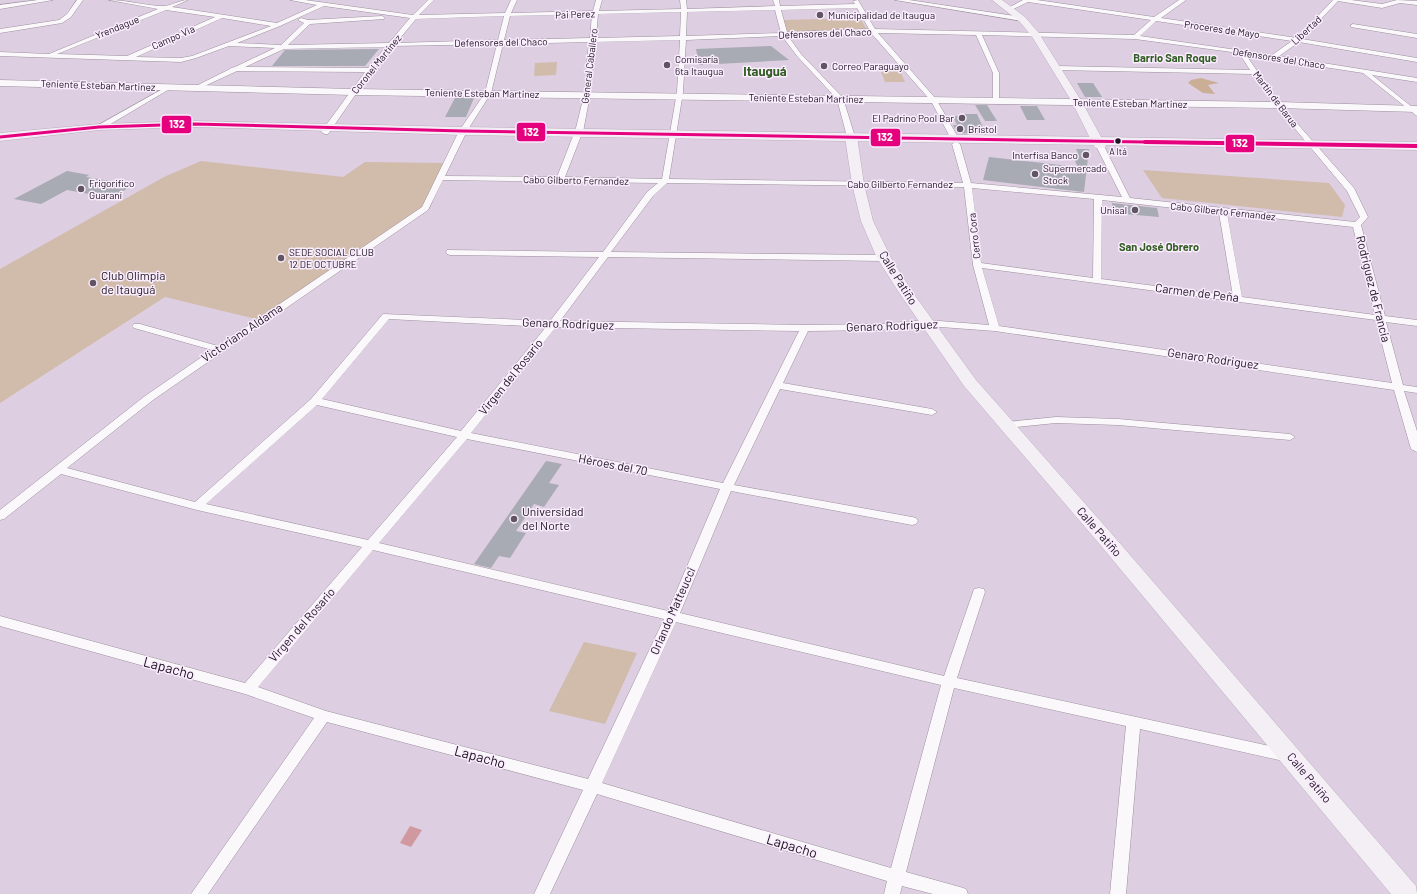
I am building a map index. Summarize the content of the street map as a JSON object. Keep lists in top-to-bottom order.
{
  "streets": {
    "main road": ["Calle Patiño"],
    "street": [
      "Pai Perez",
      "Yrendague",
      "Proceres de Mayo",
      "Libertad",
      "Defensores del Chaco",
      "Campo Via",
      "Coronel Martinez",
      "General Caballero",
      "Teniente Esteban Martinez",
      "Martín de Barua",
      "Cabo Gilberto Fernandez",
      "Cerro Cora",
      "Rodriguez de Francia",
      "Carmen de Peña",
      "Genaro Rodriguez",
      "Victoriano Aldama",
      "Virgen del Rosario",
      "Héroes del 70",
      "Orlando Matteucci",
      "Lapacho"
    ]
  },
  "crossings": [
    ["Pai Perez", "Coronel Martinez"],
    ["Pai Perez", "General Caballero"],
    ["Pai Perez", "Cerro Cora"],
    ["Pai Perez", "Victoriano Aldama"],
    ["Proceres de Mayo", "Libertad"],
    ["Libertad", "Defensores del Chaco"],
    ["Defensores del Chaco", "Coronel Martinez"],
    ["Defensores del Chaco", "General Caballero"],
    ["Defensores del Chaco", "Teniente Esteban Martinez"],
    ["Defensores del Chaco", "Martín de Barua"],
    ["Defensores del Chaco", "Cerro Cora"],
    ["Defensores del Chaco", "Victoriano Aldama"],
    ["Coronel Martinez", "Teniente Esteban Martinez"],
    ["General Caballero", "Teniente Esteban Martinez"],
    ["General Caballero", "Cabo Gilberto Fernandez"],
    ["Teniente Esteban Martinez", "Martín de Barua"],
    ["Teniente Esteban Martinez", "Cerro Cora"],
    ["Teniente Esteban Martinez", "Victoriano Aldama"],
    ["Martín de Barua", "Rodriguez de Francia"],
    ["Cabo Gilberto Fernandez", "Cerro Cora"],
    ["Cabo Gilberto Fernandez", "Calle Patiño"],
    ["Cabo Gilberto Fernandez", "Rodriguez de Francia"],
    ["Cabo Gilberto Fernandez", "Victoriano Aldama"],
    ["Cabo Gilberto Fernandez", "Virgen del Rosario"],
    ["Cerro Cora", "Carmen de Peña"],
    ["Cerro Cora", "Genaro Rodriguez"],
    ["Calle Patiño", "Genaro Rodriguez"],
    ["Rodriguez de Francia", "Carmen de Peña"],
    ["Rodriguez de Francia", "Genaro Rodriguez"],
    ["Genaro Rodriguez", "Virgen del Rosario"],
    ["Genaro Rodriguez", "Héroes del 70"],
    ["Genaro Rodriguez", "Orlando Matteucci"],
    ["Virgen del Rosario", "Héroes del 70"],
    ["Virgen del Rosario", "Lapacho"],
    ["Héroes del 70", "Orlando Matteucci"],
    ["Orlando Matteucci", "Lapacho"]
  ],
  "districts": ["Barrio San Roque", "Itauguá", "San José Obrero"],
  "places": [
    "Municipalidad de Itaugua",
    "Comisaría 6ta Itaugua",
    "Correo Paraguayo",
    "El Padrino Pool Bar",
    "Bristol",
    "A Itá",
    "Interfisa Banco",
    "Supermercado Stock",
    "Frigorifico Guaraní",
    "Unisal",
    "SEDE SOCIAL CLUB 12 DE OCTUBRE",
    "Club Olimpia de Itauguá",
    "Universidad del Norte"
  ],
  "lines": ["transit line 132"]
}
